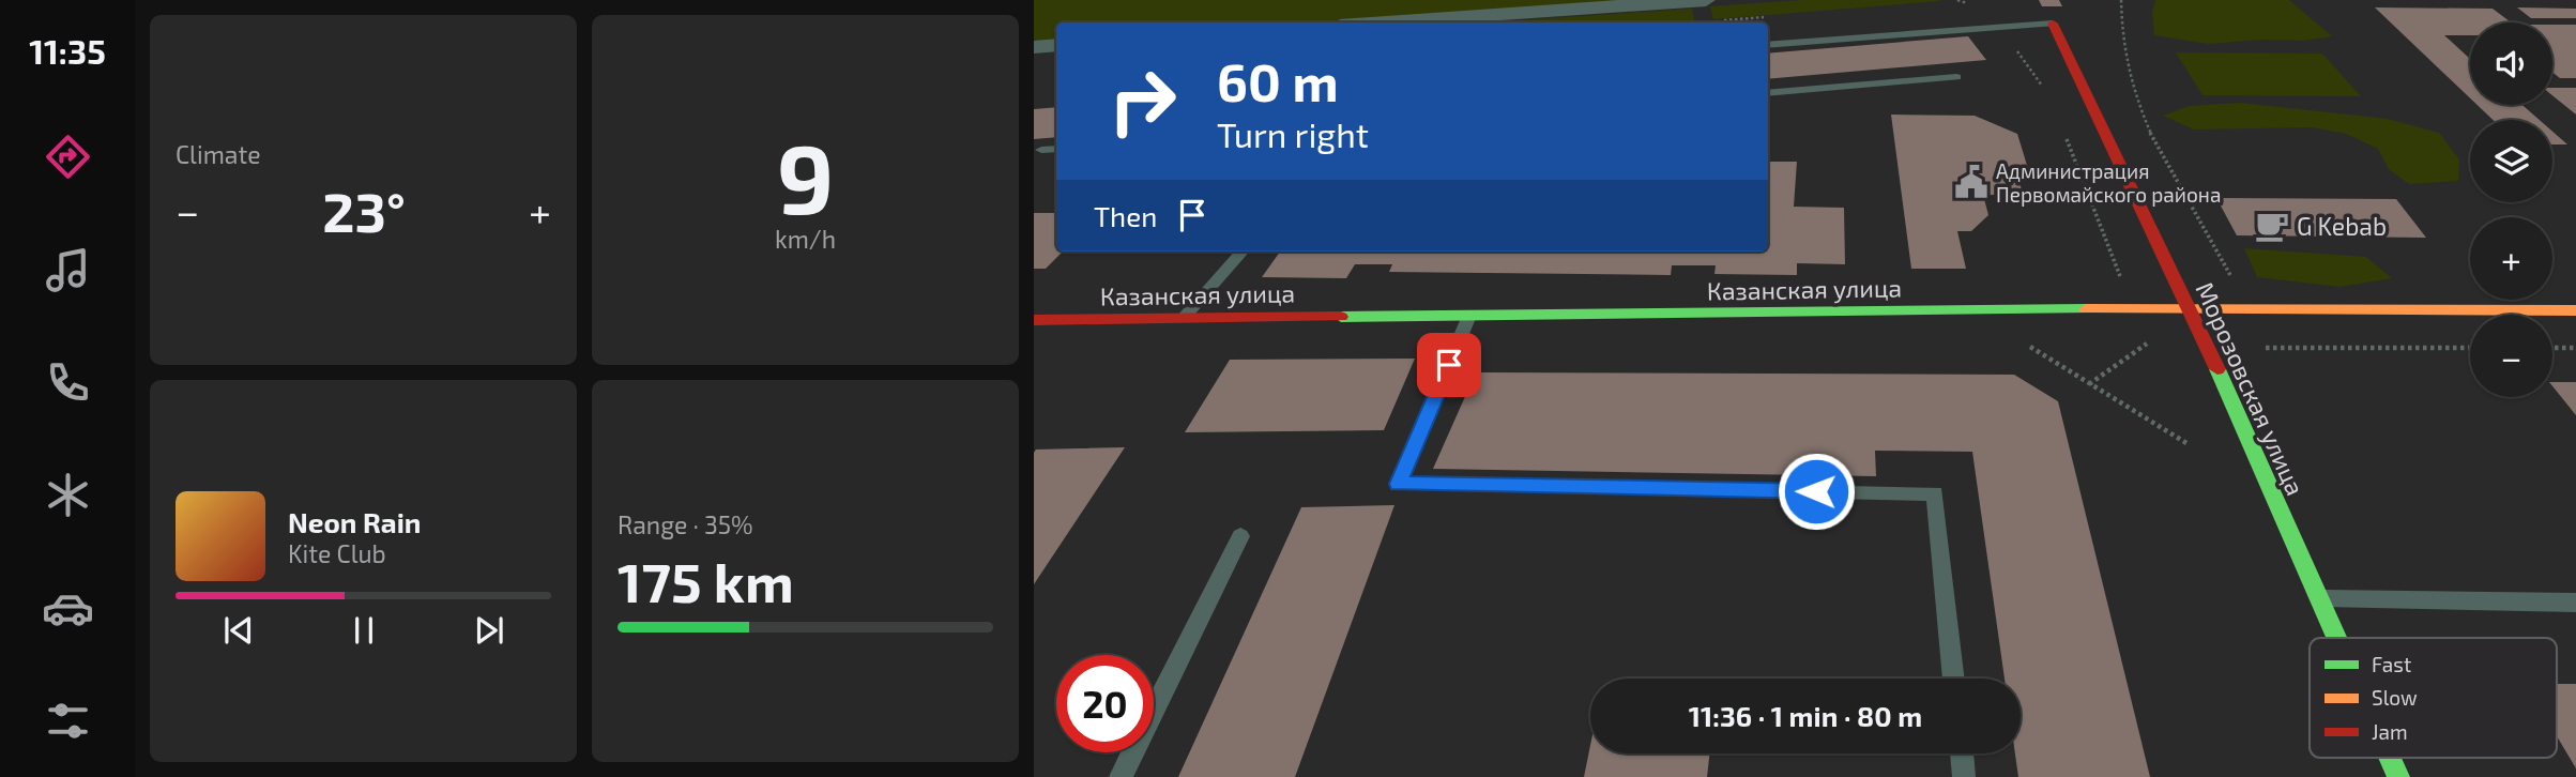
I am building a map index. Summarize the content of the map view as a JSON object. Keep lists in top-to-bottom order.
{
  "streets": {
    "street": ["Казанская улица", "Морозовская улица"]
  },
  "crossings": [
    ["Казанская улица", "Морозовская улица"]
  ],
  "places": {
    "public building": ["Администрация Первомайского района"],
    "cafe": ["G Kebab"]
  },
  "legend": ["Fast", "Slow", "Jam"],
  "page": {
    "tabs": "11:35",
    "tile": [
      "Climate",
      ["9", "km/h"],
      ["Range · 35%", "175 km"]
    ],
    "map_buttons": ["+", "−"],
    "turn": ["60 m", "Turn right"],
    "heat": ["−", "23°", "+"],
    "then": "Then",
    "song": ["Neon Rain", "Kite Club"],
    "limit": "20",
    "trip": "11:36 · 1 min · 80 m"
  }
}
